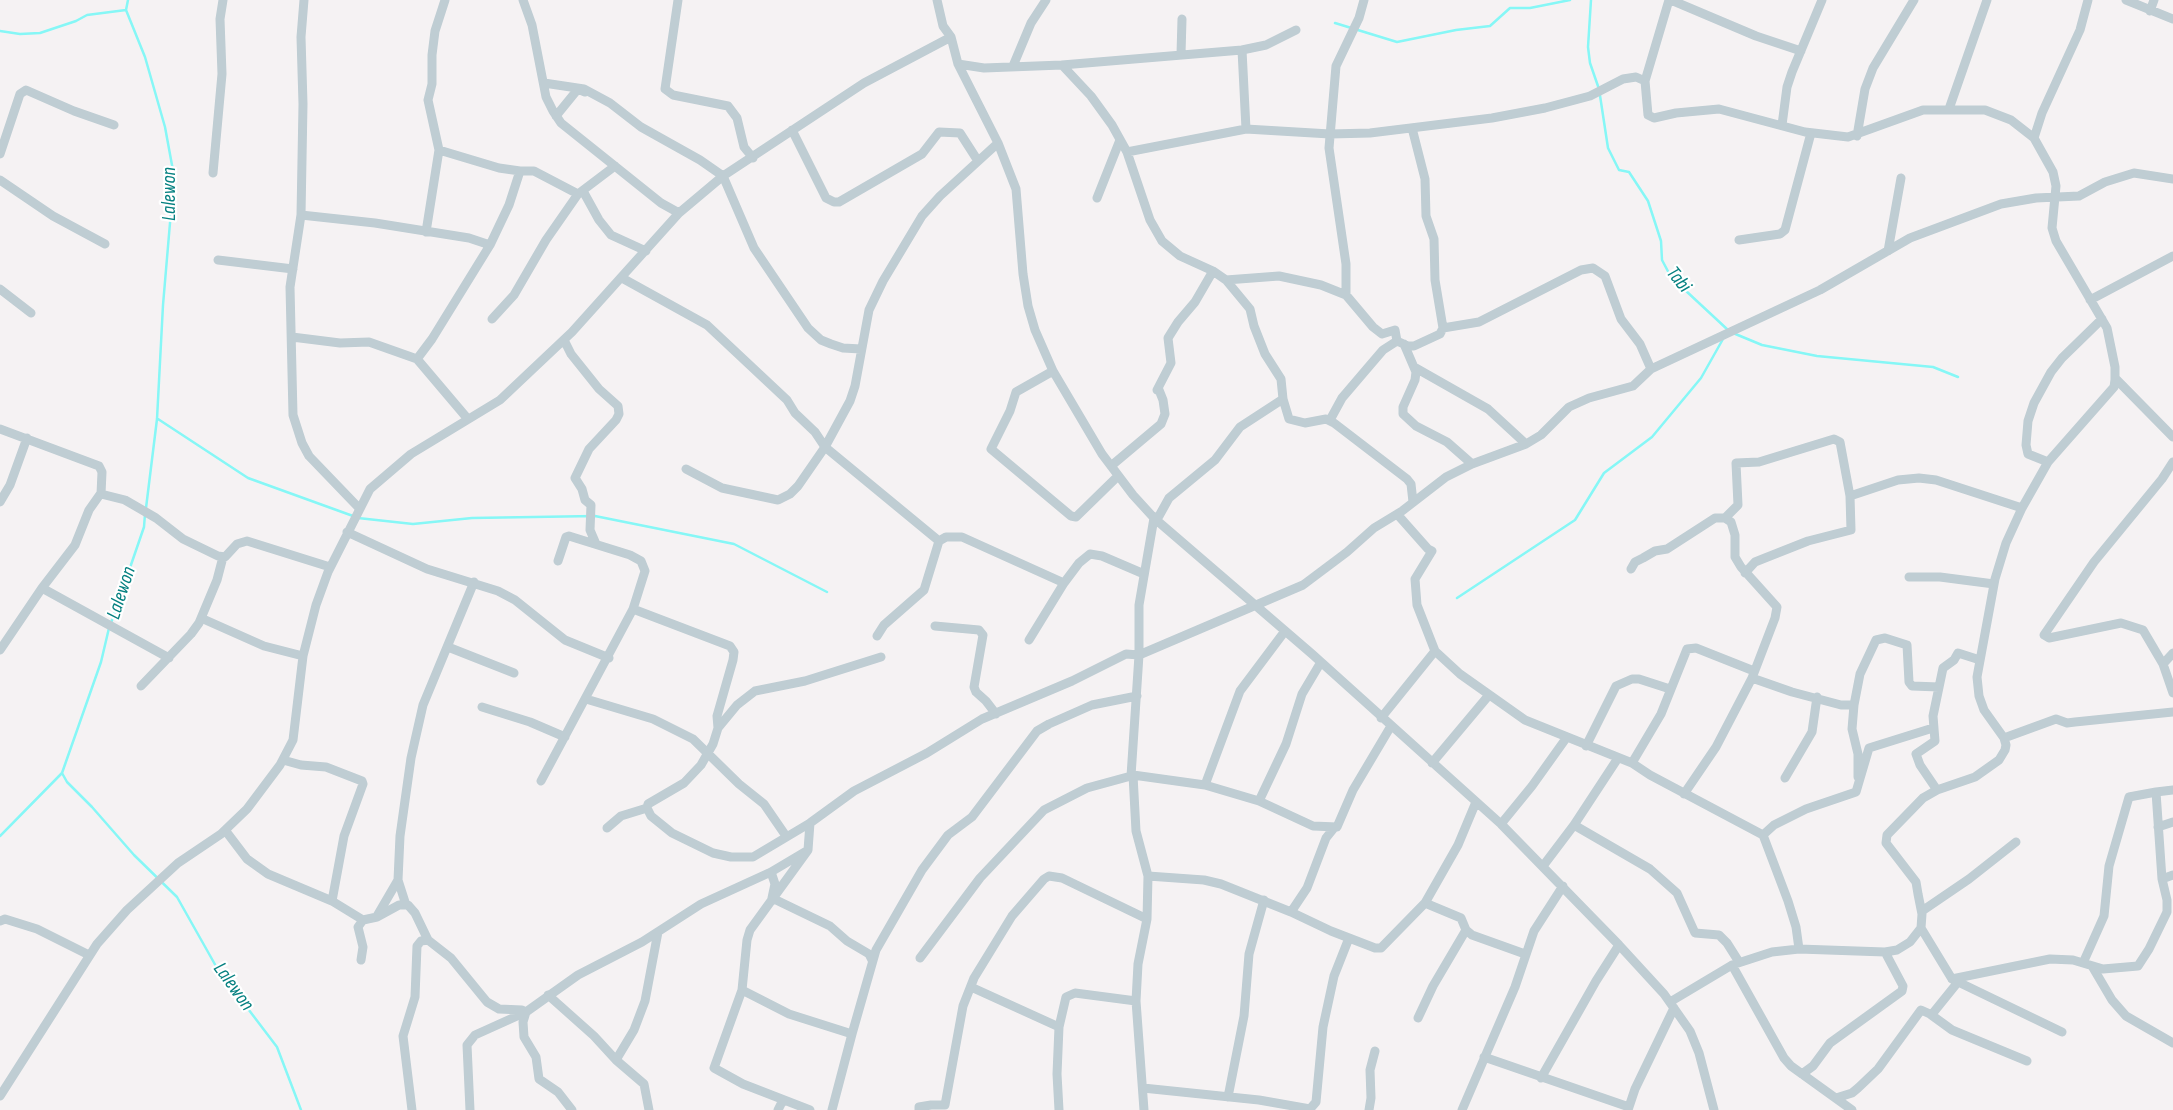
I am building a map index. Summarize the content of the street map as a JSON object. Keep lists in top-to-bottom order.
{
  "water": ["Lalewon", "Tabi"]
}
